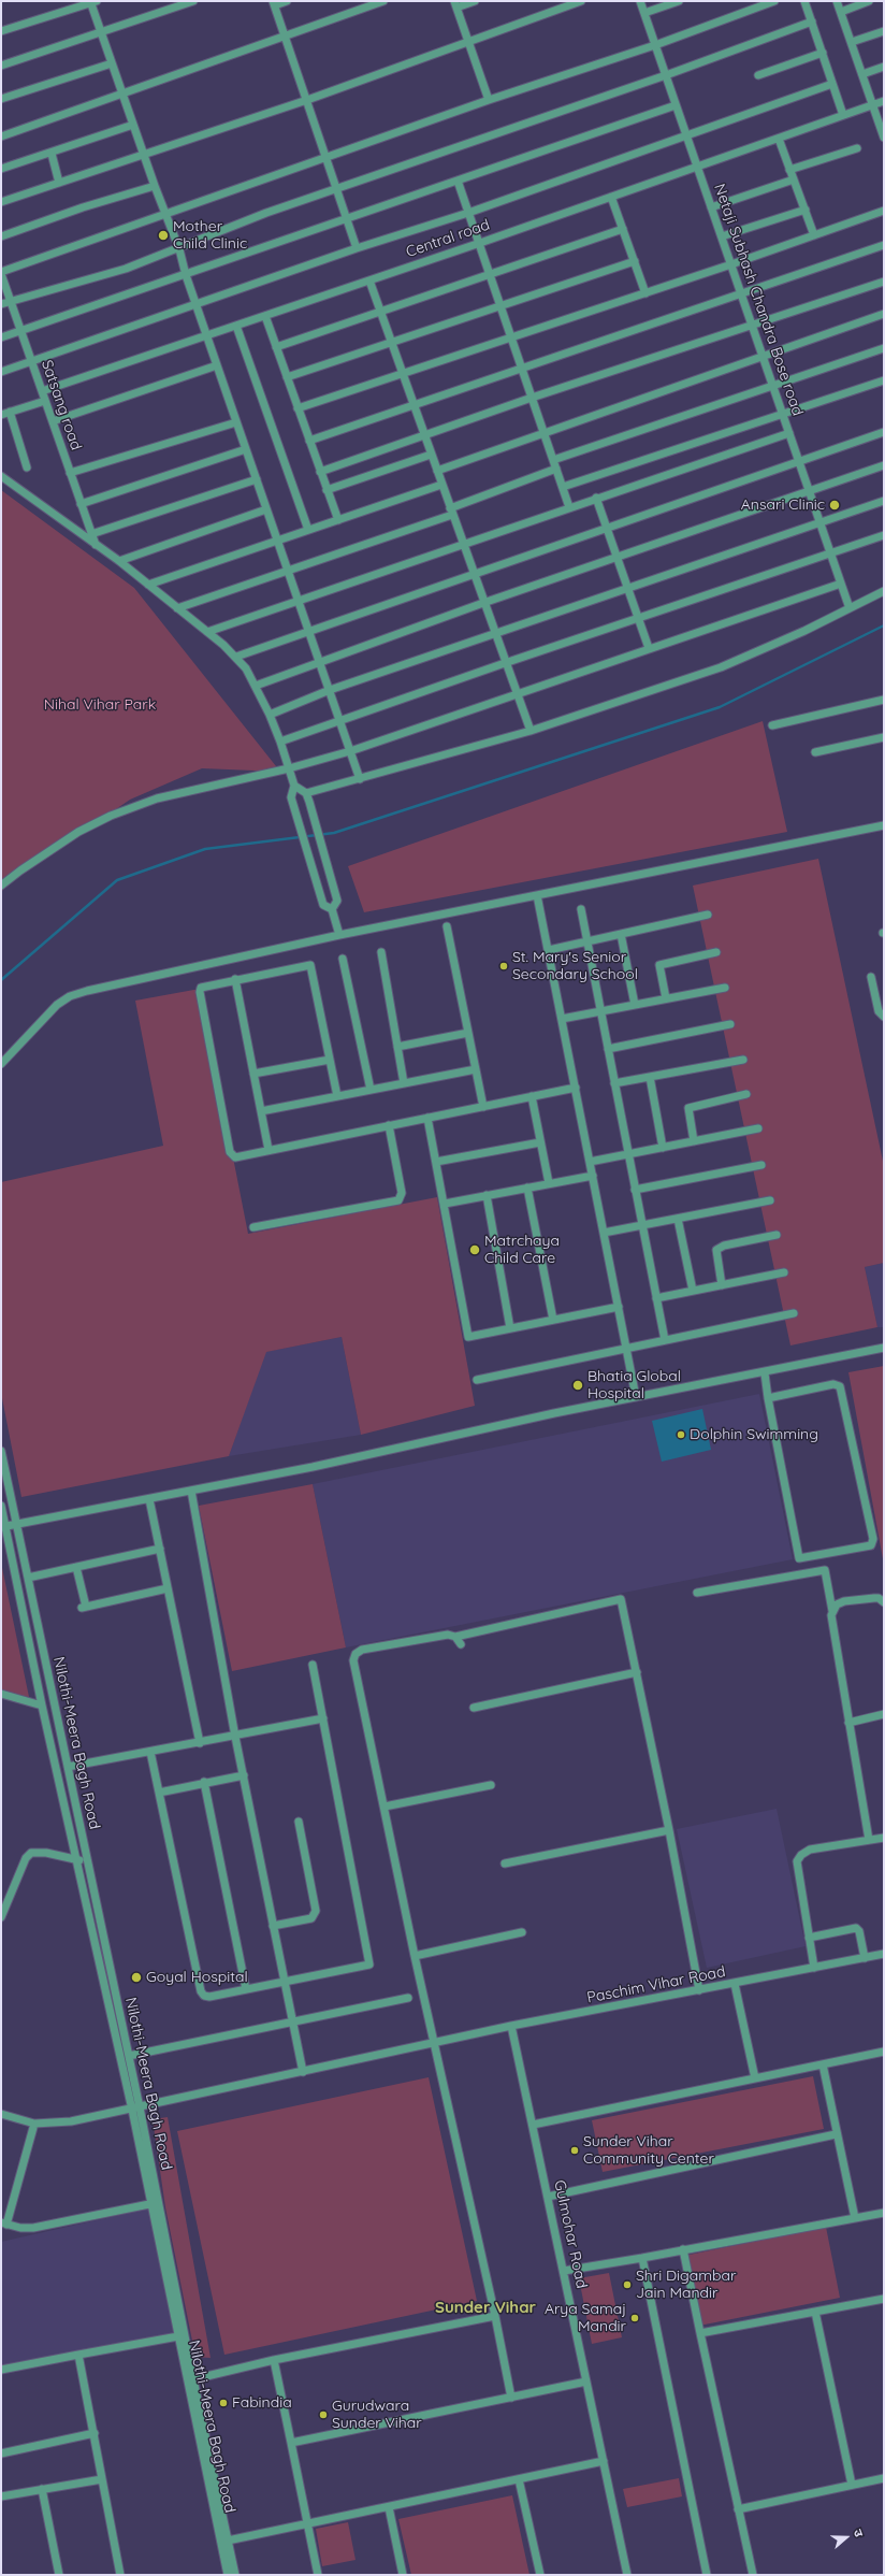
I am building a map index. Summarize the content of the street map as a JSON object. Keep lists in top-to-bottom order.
{
  "streets": {
    "street": [
      "Central road",
      "Netaji Subhash Chandra Bose road",
      "Satsang road",
      "Nilothi-Meera Bagh Road",
      "Paschim Vihar Road",
      "Gulmohar Road"
    ]
  },
  "crossings": [
    ["Central road", "Netaji Subhash Chandra Bose road"],
    ["Central road", "Satsang road"],
    ["Nilothi-Meera Bagh Road", "Paschim Vihar Road"],
    ["Paschim Vihar Road", "Gulmohar Road"]
  ],
  "districts": ["Sunder Vihar"],
  "parks": ["Nihal Vihar Park"],
  "places": [
    "Mother Child Clinic",
    "Ansari Clinic",
    "St. Mary's Senior Secondary School",
    "Matrchaya Child Care",
    "Bhatia Global Hospital",
    "Dolphin Swimming",
    "Goyal Hospital",
    "Sunder Vihar Community Center",
    "Shri Digambar Jain Mandir",
    "Arya Samaj Mandir",
    "Fabindia",
    "Gurudwara Sunder Vihar"
  ],
  "north": "right"
}
